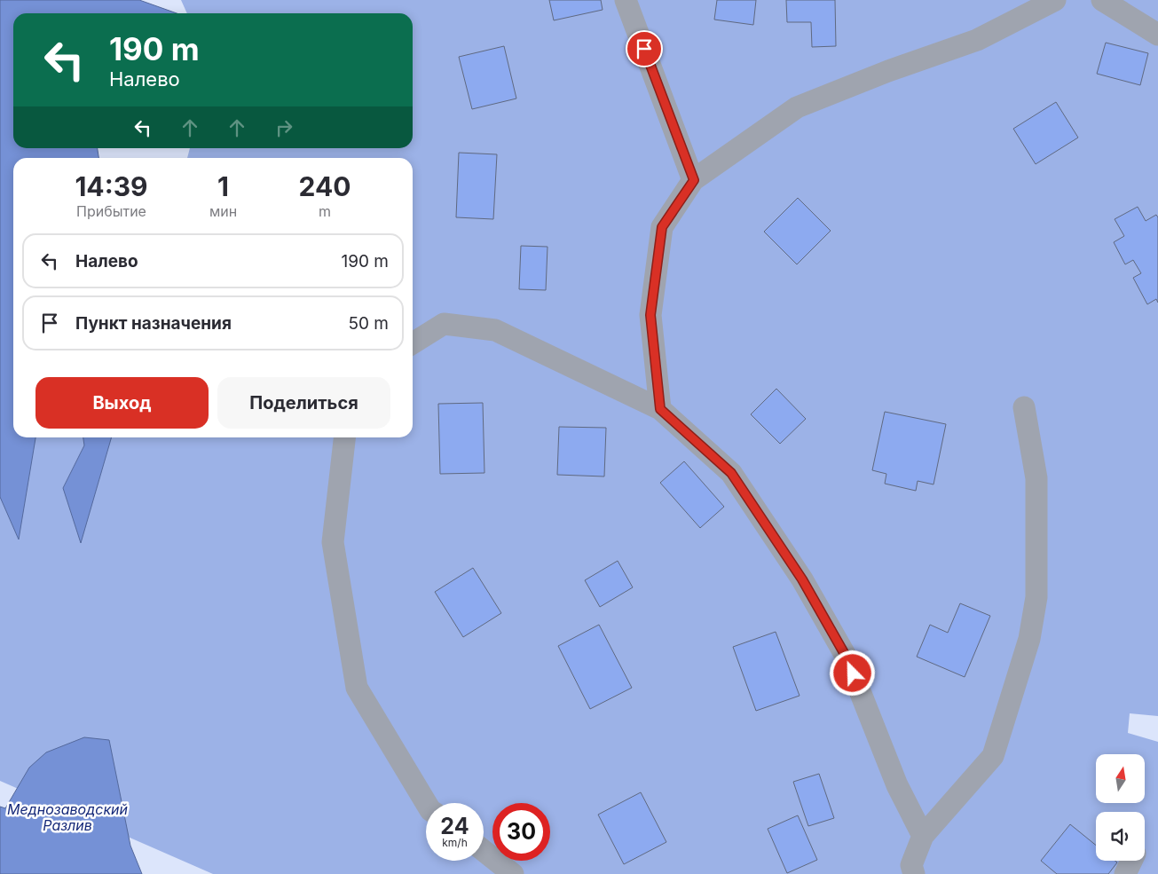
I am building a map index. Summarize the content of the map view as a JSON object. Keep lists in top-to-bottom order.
{
  "water": ["Меднозаводский Разлив"],
  "north": "top",
  "page": {
    "turn": ["190 m", "Налево"],
    "eta": [
      "14:39",
      "Прибытие",
      "1",
      "мин",
      "240",
      "m"
    ],
    "list": [
      {
        "name": "Налево",
        "value": "190 m"
      },
      {
        "name": "Пункт назначения",
        "value": "50 m"
      }
    ],
    "buttons": ["Выход", "Поделиться"],
    "speed": "24 km/h",
    "limit": "30"
  }
}
